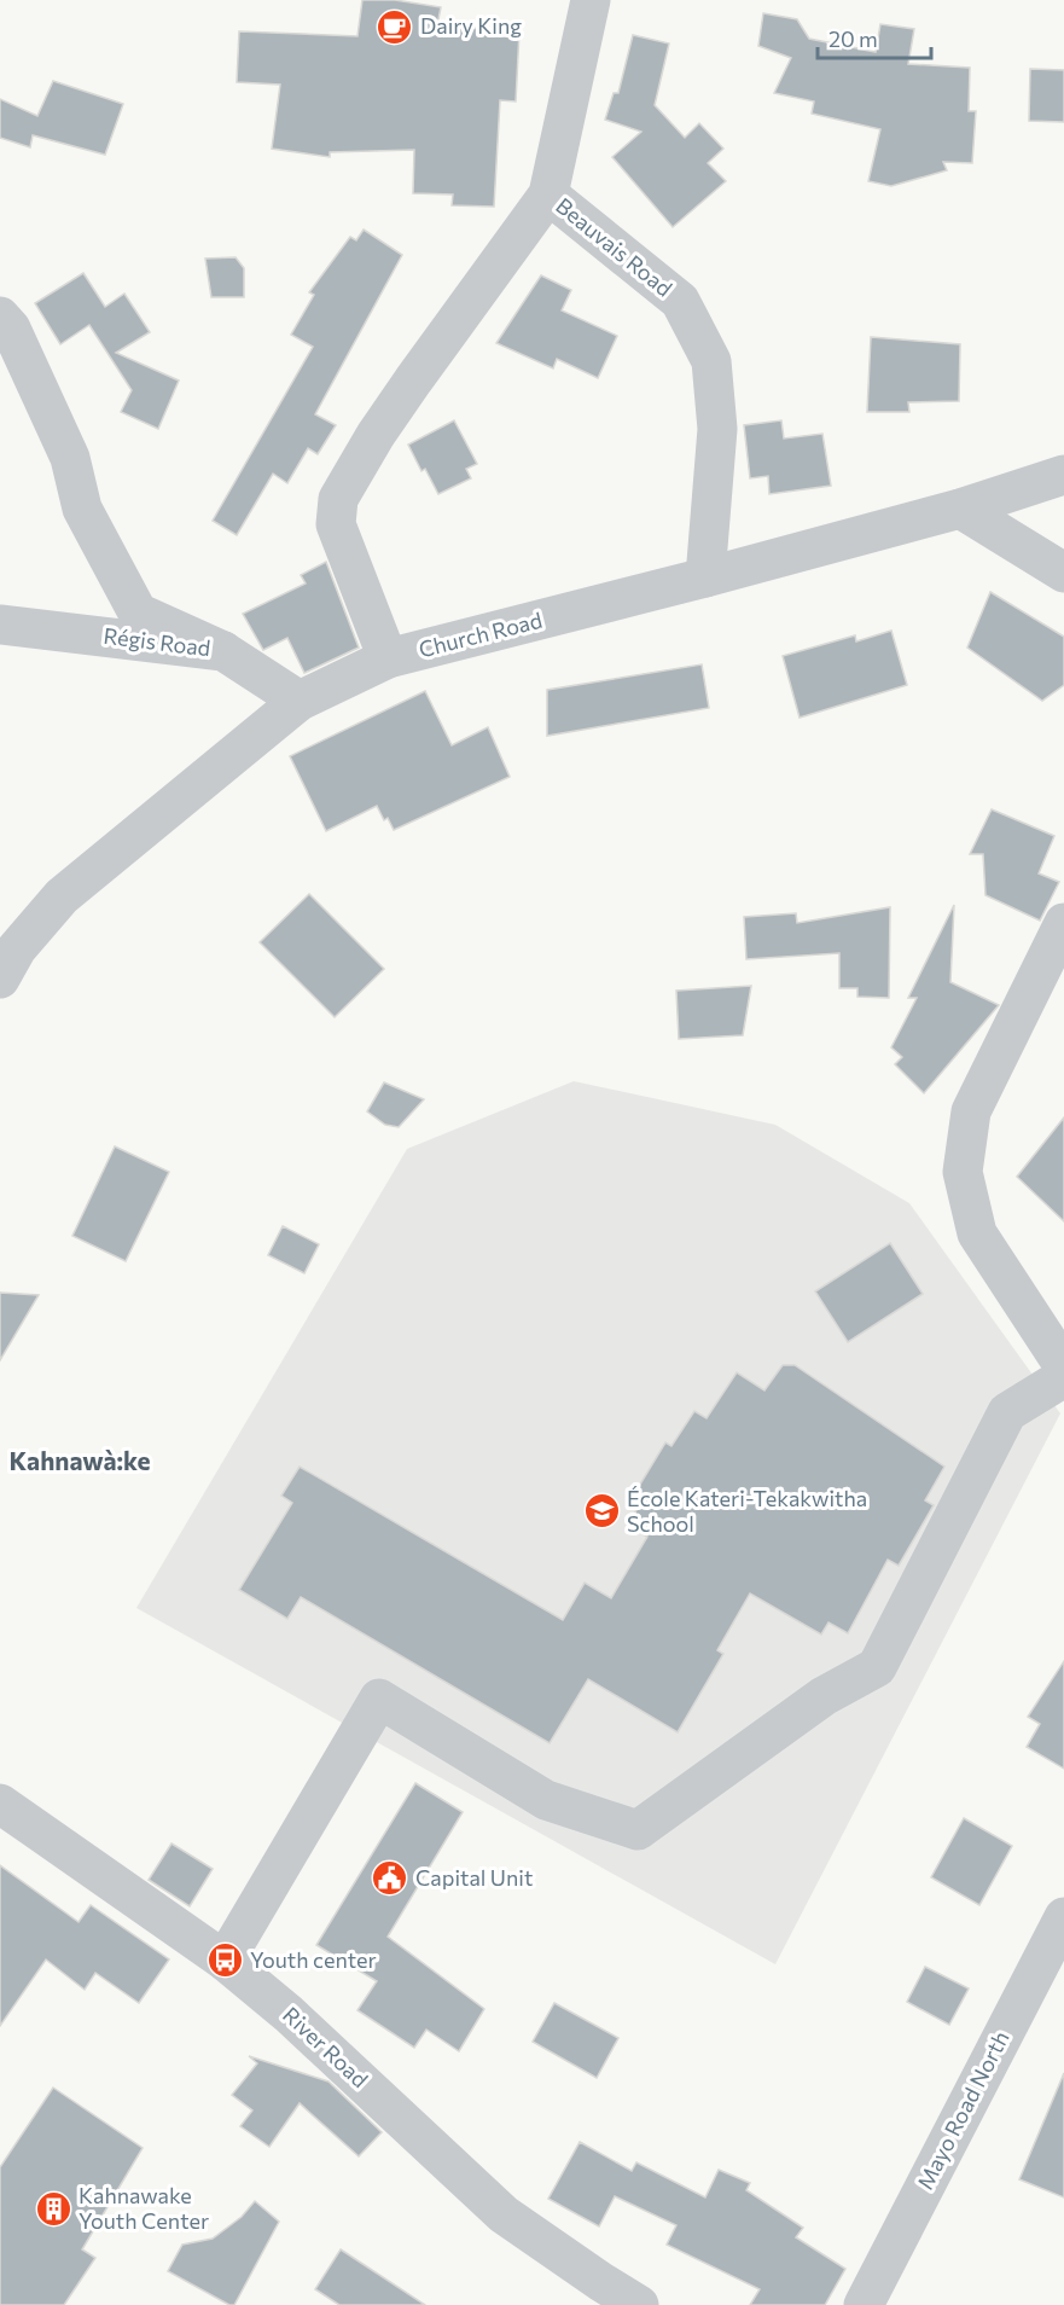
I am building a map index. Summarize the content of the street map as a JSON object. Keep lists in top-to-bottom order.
{
  "streets": {
    "street": [
      "Beauvais Road",
      "Church Road",
      "Régis Road",
      "River Road",
      "Mayo Road North"
    ]
  },
  "crossings": [
    ["Beauvais Road", "Church Road"],
    ["Church Road", "Régis Road"]
  ],
  "districts": ["Kahnawà:ke"],
  "places": {
    "cafe": ["Dairy King"],
    "school or university": ["École Kateri-Tekakwitha School"],
    "public building": ["Capital Unit"],
    "bus stop": ["Youth center"],
    "building": ["Kahnawake Youth Center"]
  },
  "scale_bar": "20 m"
}
